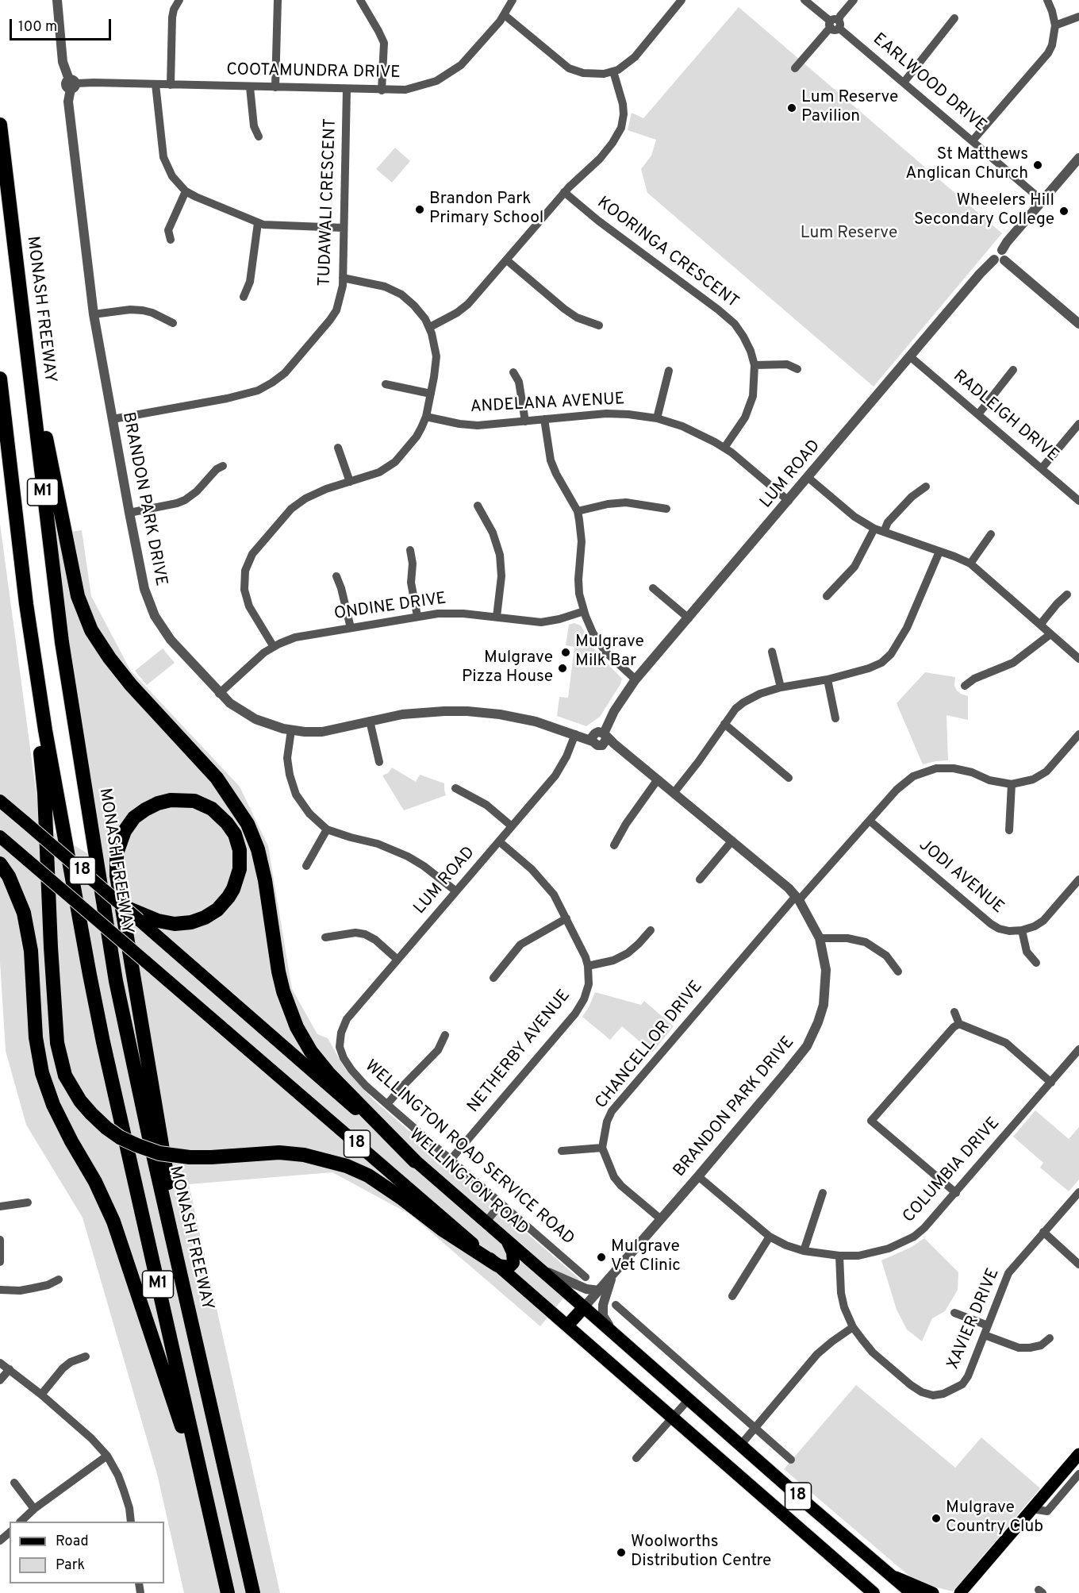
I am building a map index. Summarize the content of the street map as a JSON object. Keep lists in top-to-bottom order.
{
  "streets": {
    "highway": [
      "MONASH FREEWAY",
      "M1",
      "18",
      "WELLINGTON ROAD"
    ],
    "street": [
      "COOTAMUNDRA DRIVE",
      "EARLWOOD DRIVE",
      "TUDAWALI CRESCENT",
      "KOORINGA CRESCENT",
      "ANDELANA AVENUE",
      "RADLEIGH DRIVE",
      "LUM ROAD",
      "BRANDON PARK DRIVE",
      "ONDINE DRIVE",
      "JODI AVENUE",
      "CHANCELLOR DRIVE",
      "NETHERBY AVENUE",
      "WELLINGTON ROAD SERVICE ROAD",
      "COLUMBIA DRIVE",
      "XAVIER DRIVE"
    ]
  },
  "crossings": [
    ["COOTAMUNDRA DRIVE", "TUDAWALI CRESCENT"],
    ["COOTAMUNDRA DRIVE", "BRANDON PARK DRIVE"],
    ["EARLWOOD DRIVE", "LUM ROAD"],
    ["TUDAWALI CRESCENT", "BRANDON PARK DRIVE"],
    ["KOORINGA CRESCENT", "ANDELANA AVENUE"],
    ["ANDELANA AVENUE", "LUM ROAD"],
    ["RADLEIGH DRIVE", "LUM ROAD"],
    ["LUM ROAD", "BRANDON PARK DRIVE"],
    ["LUM ROAD", "NETHERBY AVENUE"],
    ["LUM ROAD", "WELLINGTON ROAD SERVICE ROAD"],
    ["BRANDON PARK DRIVE", "ONDINE DRIVE"],
    ["BRANDON PARK DRIVE", "CHANCELLOR DRIVE"],
    ["BRANDON PARK DRIVE", "COLUMBIA DRIVE"],
    ["BRANDON PARK DRIVE", "WELLINGTON ROAD"],
    ["JODI AVENUE", "CHANCELLOR DRIVE"],
    ["NETHERBY AVENUE", "WELLINGTON ROAD SERVICE ROAD"],
    ["COLUMBIA DRIVE", "XAVIER DRIVE"]
  ],
  "parks": ["Lum Reserve"],
  "places": [
    "Lum Reserve Pavilion",
    "St Matthews Anglican Church",
    "Brandon Park Primary School",
    "Wheelers Hill Secondary College",
    "Mulgrave Milk Bar",
    "Mulgrave Pizza House",
    "Mulgrave Vet Clinic",
    "Mulgrave Country Club",
    "Woolworths Distribution Centre"
  ],
  "legend": ["Road", "Park"],
  "scale_bar": "100 m"
}
